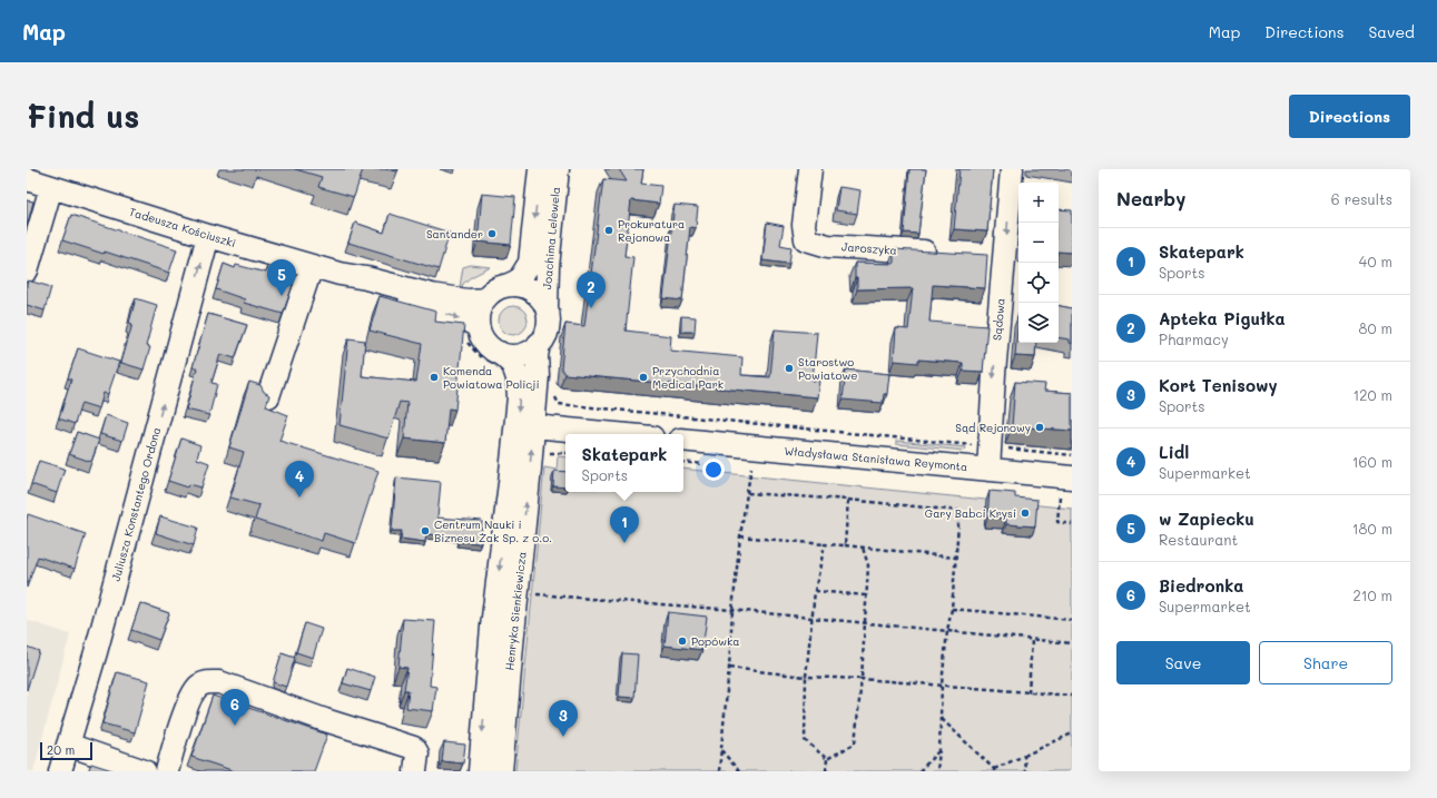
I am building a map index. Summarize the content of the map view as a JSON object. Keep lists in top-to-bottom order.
{
  "streets": {
    "street": [
      "Tadeusza Kościuszki",
      "Joachima Lelewela",
      "Jaroszyka",
      "Sądowa",
      "Władysława Stanisława Reymonta",
      "Juliusza Konstantego Ordona",
      "Henryka Sienkiewicza"
    ]
  },
  "crossings": [
    ["Tadeusza Kościuszki", "Joachima Lelewela"],
    ["Tadeusza Kościuszki", "Juliusza Konstantego Ordona"],
    ["Tadeusza Kościuszki", "Henryka Sienkiewicza"],
    ["Joachima Lelewela", "Henryka Sienkiewicza"],
    ["Sądowa", "Władysława Stanisława Reymonta"]
  ],
  "one_way": ["Sądowa"],
  "places": [
    "Prokuratura Rejonowa",
    "Santander",
    "Starostwo Powiatowe",
    "Komenda Powiatowa Policji",
    "Przychodnia Medical Park",
    "Sąd Rejonowy",
    "Gary Babci Krysi",
    "Centrum Nauki i Biznesu Żak Sp. z o.o.",
    "Popówka"
  ],
  "scale_bar": "20 m",
  "page": {
    "header": "Map",
    "nav": ["Map", "Directions", "Saved"],
    "buttons": [
      "Directions",
      ["Save", "Share"]
    ],
    "title": "Find us",
    "heading": ["Nearby", "6 results"],
    "map_buttons": ["+", "−"],
    "list": [
      {
        "mark": "1",
        "name": "Skatepark",
        "note": "Sports",
        "value": "40 m"
      },
      {
        "mark": "2",
        "name": "Apteka Pigułka",
        "note": "Pharmacy",
        "value": "80 m"
      },
      {
        "mark": "3",
        "name": "Kort Tenisowy",
        "note": "Sports",
        "value": "120 m"
      },
      {
        "mark": "4",
        "name": "Lidl",
        "note": "Supermarket",
        "value": "160 m"
      },
      {
        "mark": "5",
        "name": "w Zapiecku",
        "note": "Restaurant",
        "value": "180 m"
      },
      {
        "mark": "6",
        "name": "Biedronka",
        "note": "Supermarket",
        "value": "210 m"
      }
    ],
    "pins": [
      "5",
      "2",
      "4",
      "1",
      "6",
      "3"
    ],
    "popup": ["Skatepark", "Sports"],
    "scale": "20 m"
  }
}
